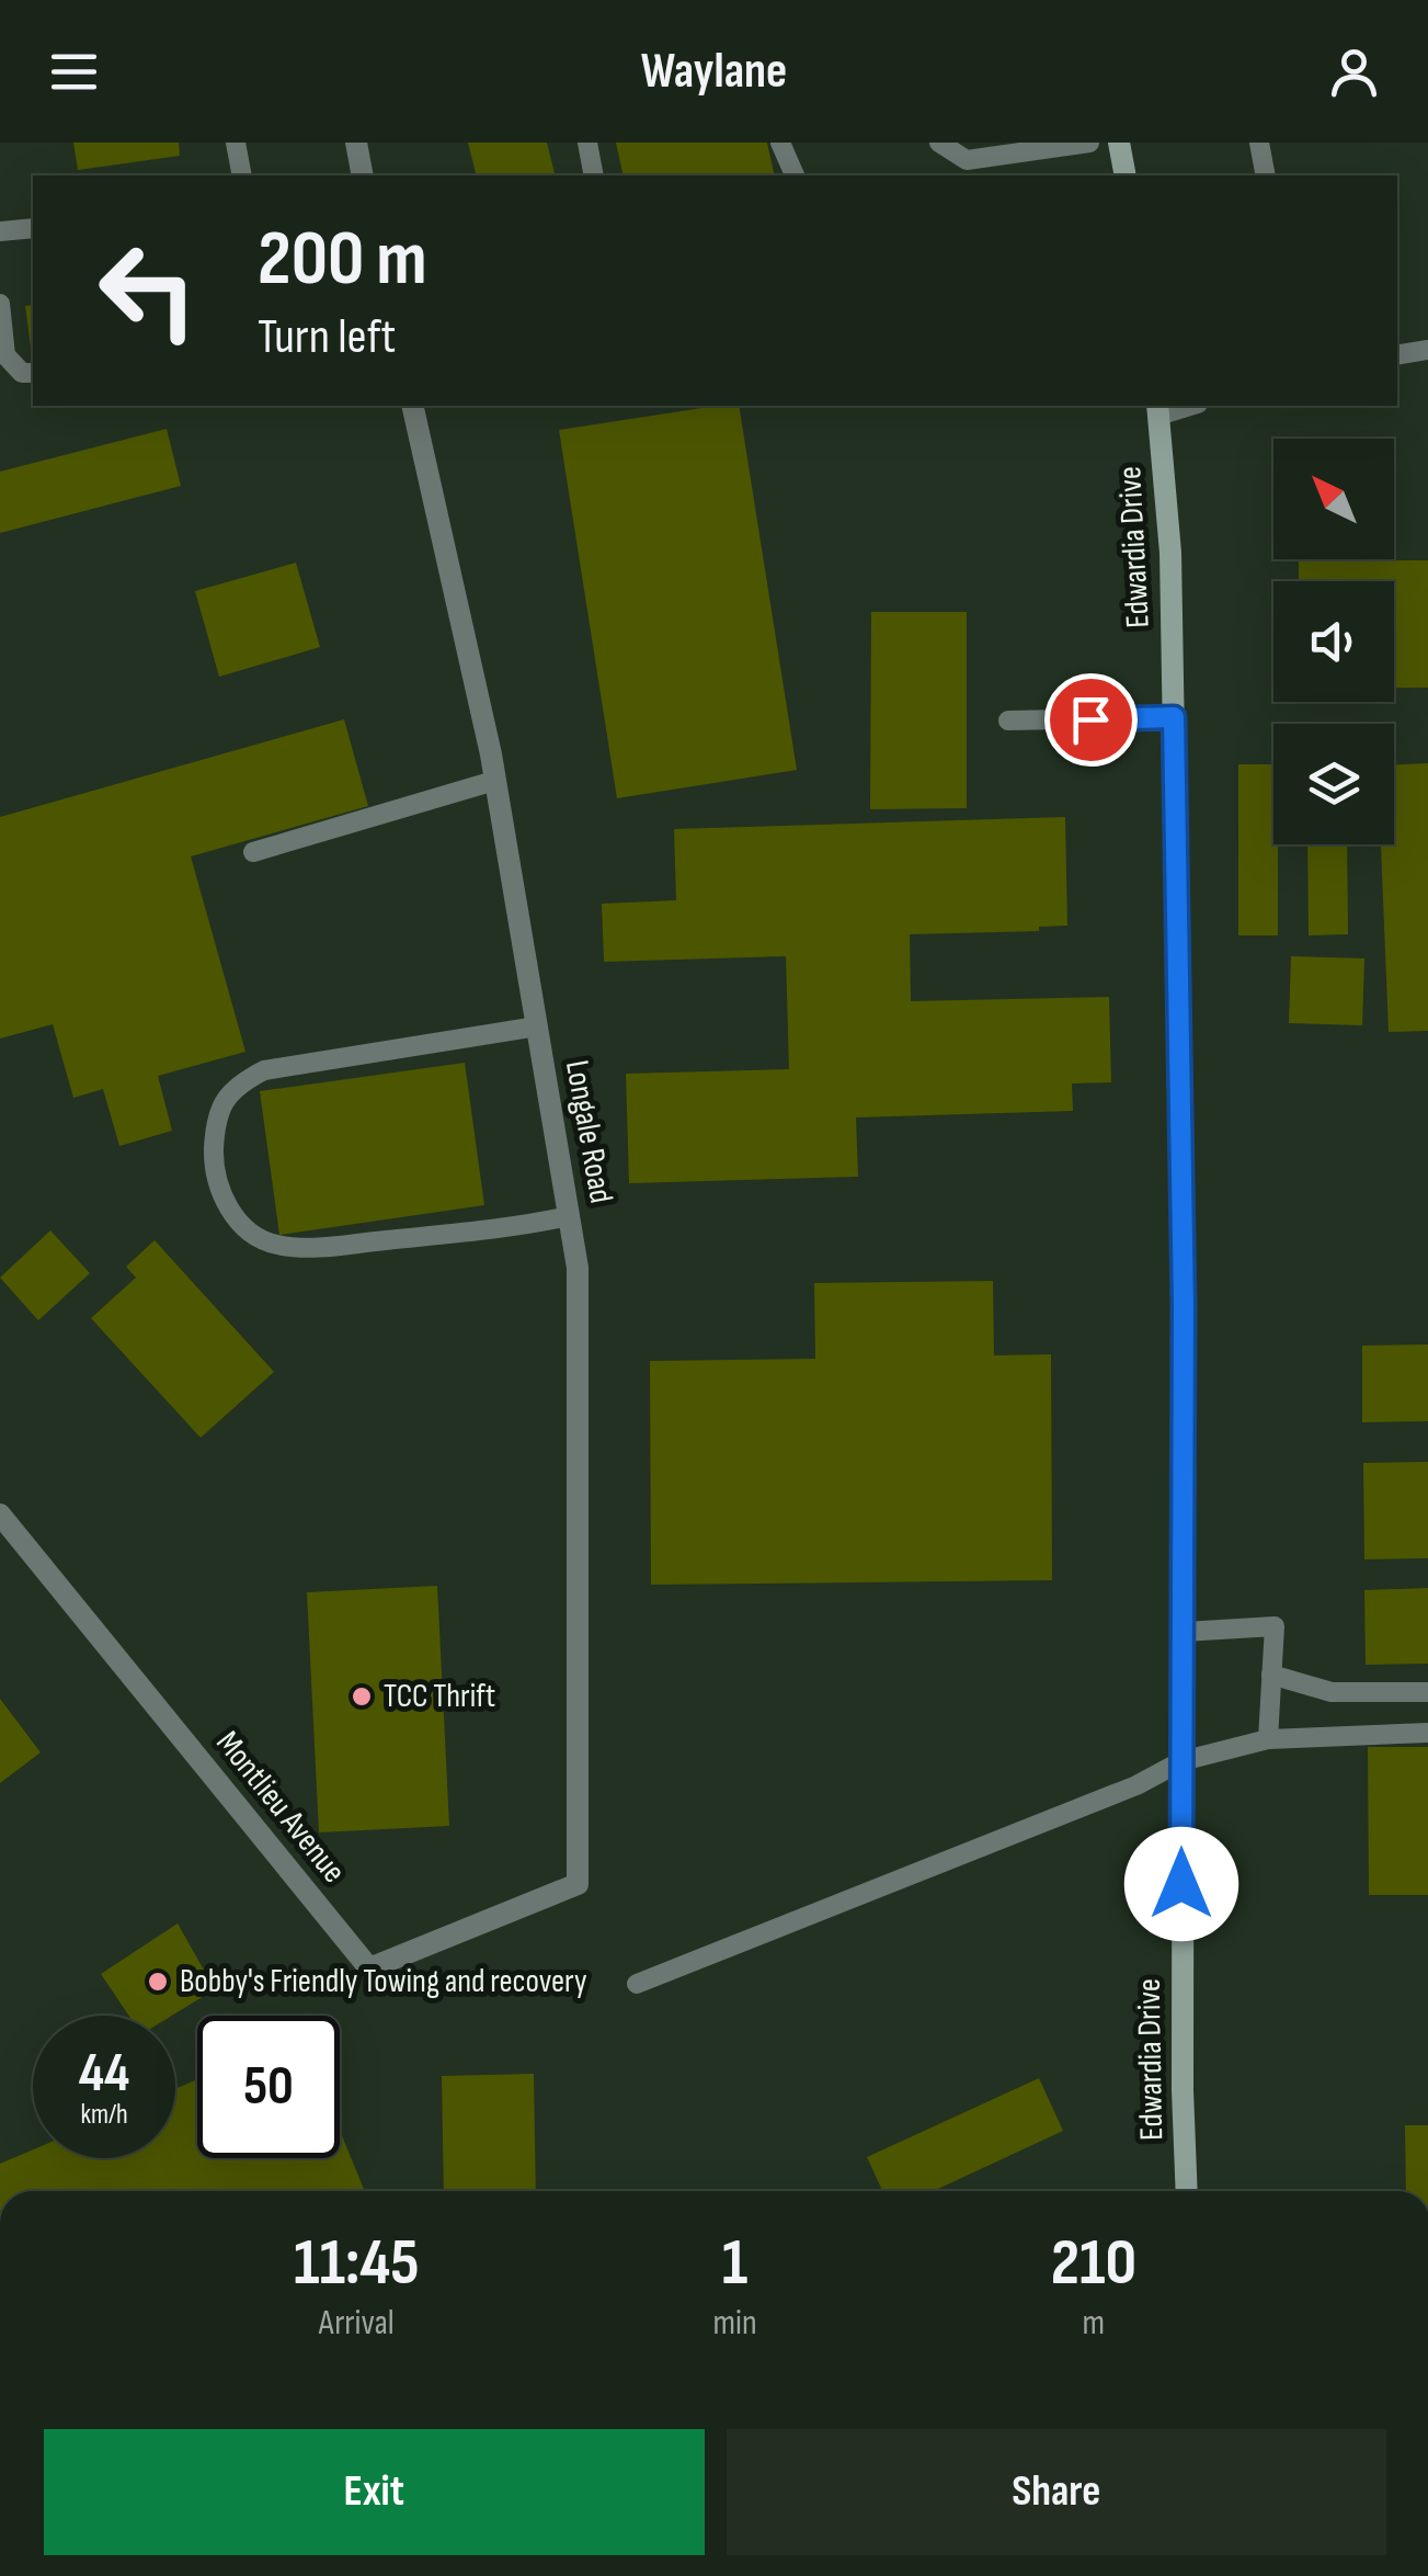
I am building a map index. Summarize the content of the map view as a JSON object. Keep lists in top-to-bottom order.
{
  "streets": {
    "main road": ["Edwardia Drive"],
    "street": ["Longale Road", "Montlieu Avenue"]
  },
  "crossings": [
    ["Longale Road", "Montlieu Avenue"]
  ],
  "places": ["TCC Thrift", "Bobby's Friendly Towing and recovery"],
  "north": "top left",
  "page": {
    "header": "Waylane",
    "turn": ["200 m", "Turn left"],
    "speed": "44 km/h",
    "limit": "50",
    "eta": [
      "11:45",
      "Arrival",
      "1",
      "min",
      "210",
      "m"
    ],
    "buttons": ["Exit", "Share"]
  }
}
